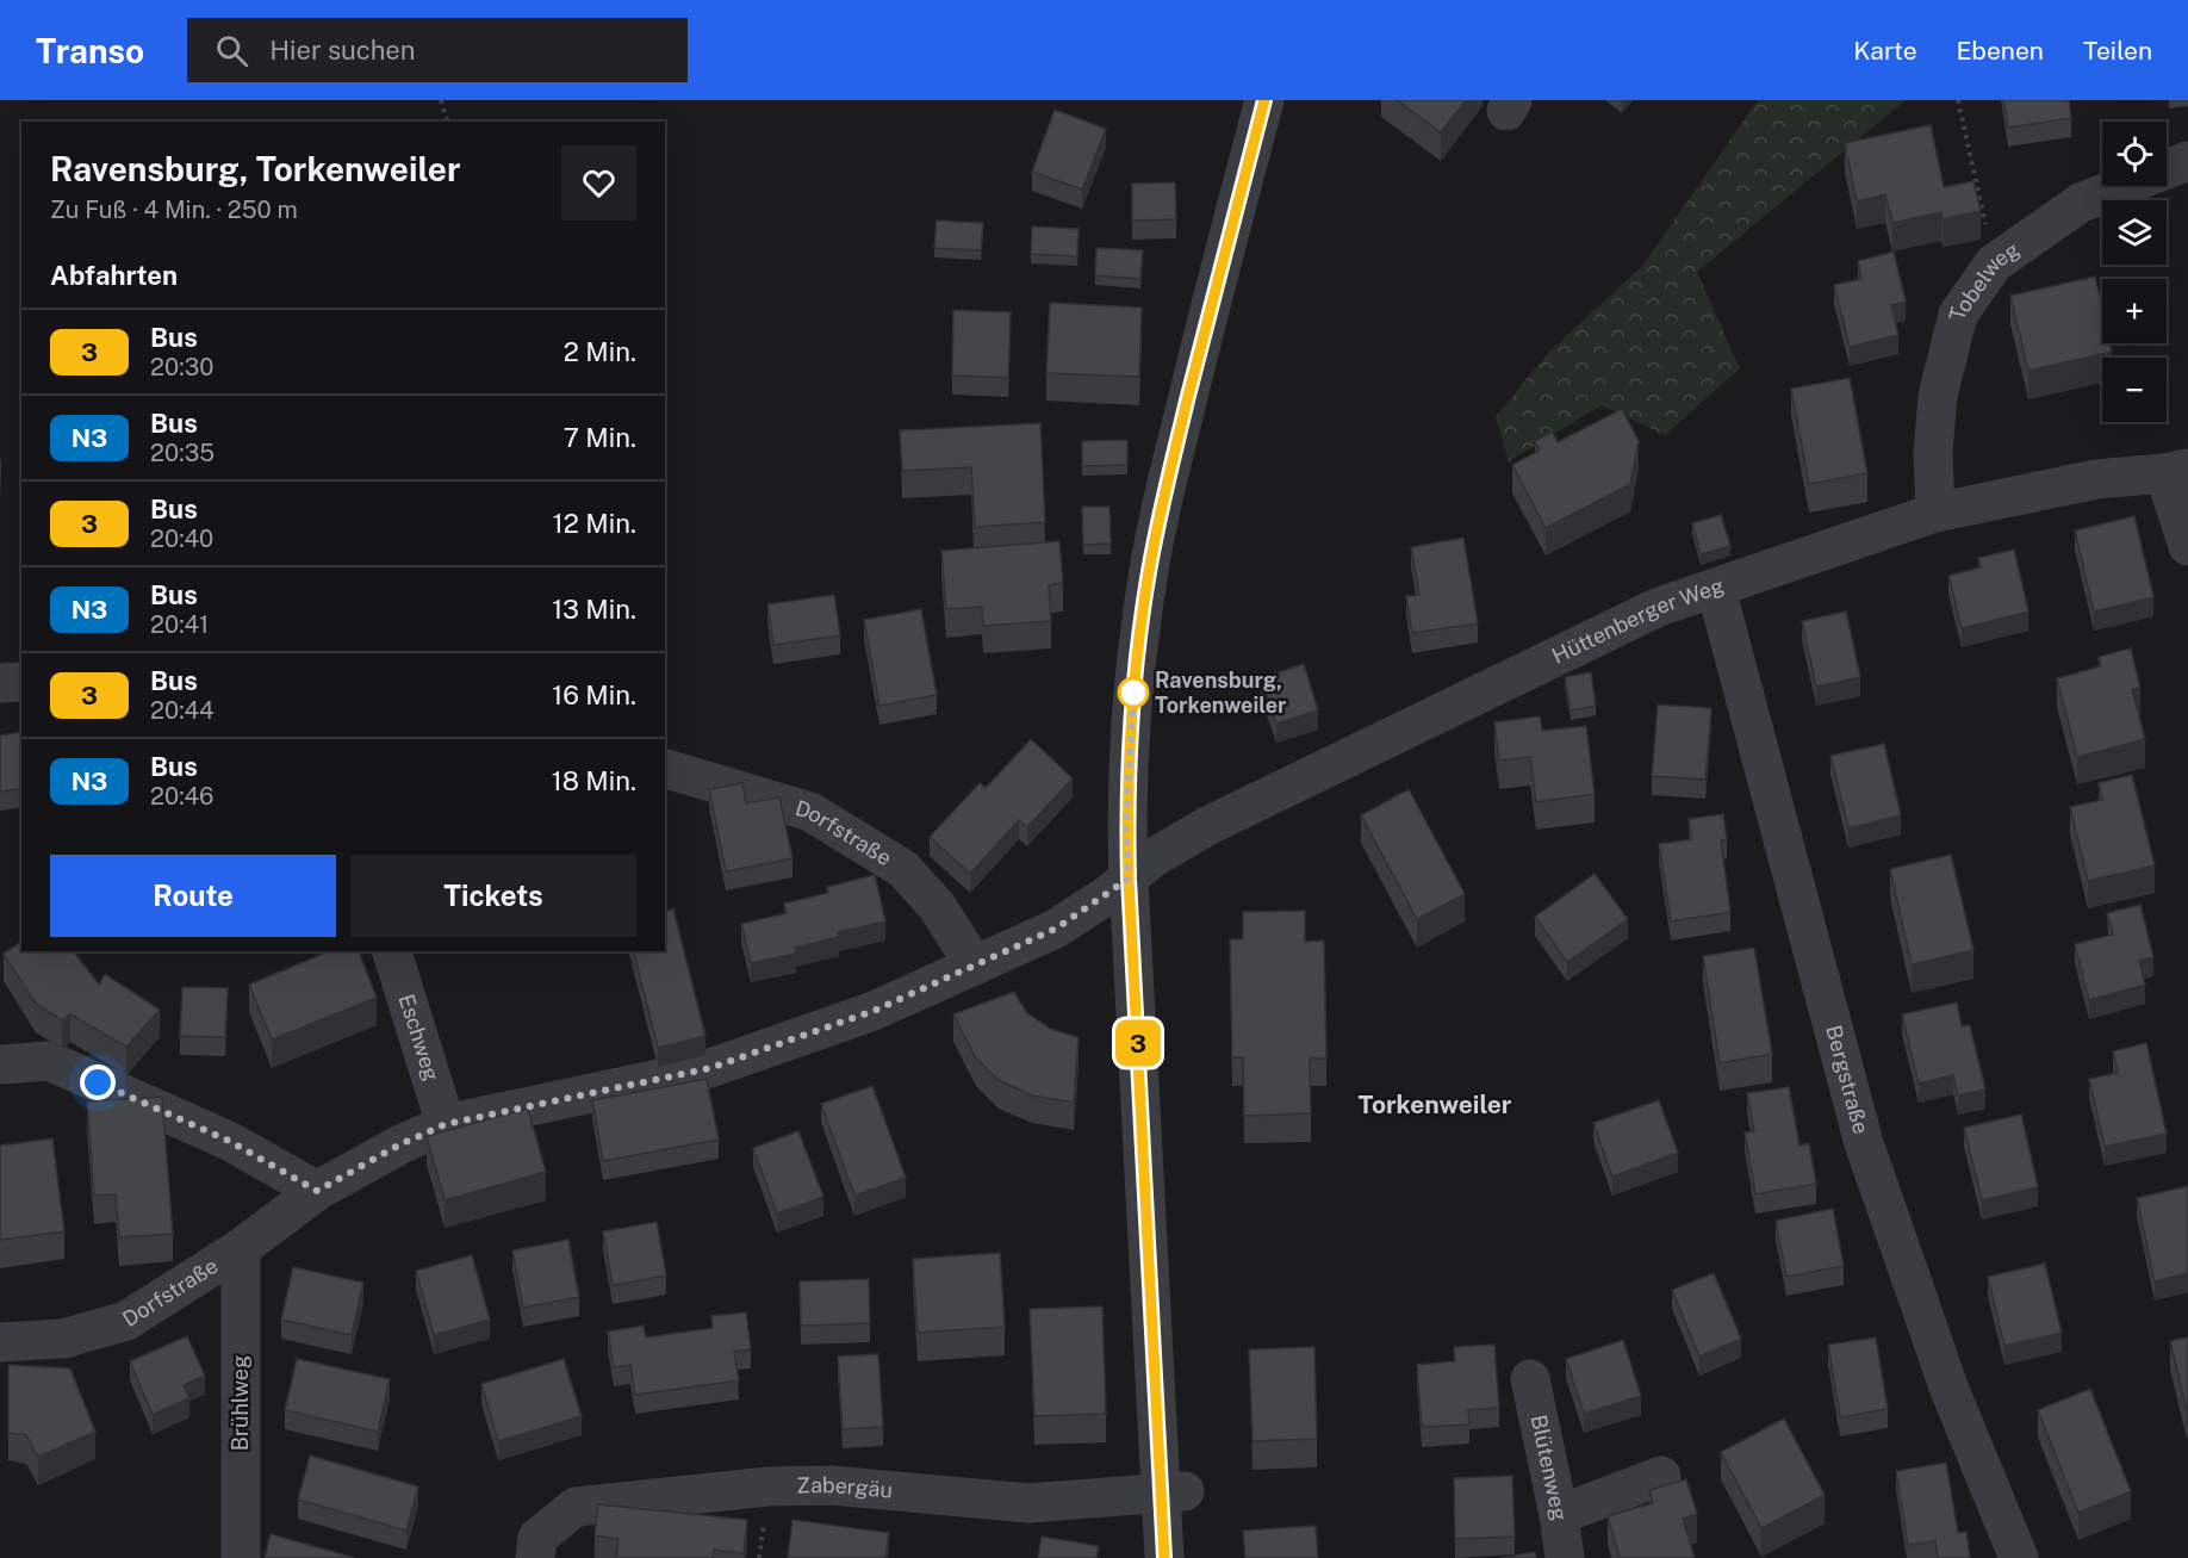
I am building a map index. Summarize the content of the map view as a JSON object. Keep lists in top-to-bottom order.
{
  "streets": {
    "street": [
      "Tobelweg",
      "Hüttenberger Weg",
      "Dorfstraße",
      "Eschweg",
      "Bergstraße",
      "Brühlweg",
      "Blütenweg",
      "Zabergäu"
    ]
  },
  "crossings": [
    ["Tobelweg", "Hüttenberger Weg"],
    ["Hüttenberger Weg", "Dorfstraße"],
    ["Hüttenberger Weg", "Bergstraße"],
    ["Dorfstraße", "Eschweg"],
    ["Dorfstraße", "Brühlweg"]
  ],
  "districts": ["Torkenweiler"],
  "places": ["Ravensburg, Torkenweiler"],
  "lines": ["bus line 3"],
  "page": {
    "header": "Transo",
    "search": "Hier suchen",
    "nav": ["Karte", "Ebenen", "Teilen"],
    "on_map": "3",
    "map_buttons": ["+", "−"],
    "heading": [
      ["Ravensburg, Torkenweiler", "Zu Fuß · 4 Min. · 250 m"],
      "Abfahrten"
    ],
    "list": [
      {
        "mark": "3",
        "name": "Bus",
        "note": "20:30",
        "value": "2 Min."
      },
      {
        "mark": "N3",
        "name": "Bus",
        "note": "20:35",
        "value": "7 Min."
      },
      {
        "mark": "3",
        "name": "Bus",
        "note": "20:40",
        "value": "12 Min."
      },
      {
        "mark": "N3",
        "name": "Bus",
        "note": "20:41",
        "value": "13 Min."
      },
      {
        "mark": "3",
        "name": "Bus",
        "note": "20:44",
        "value": "16 Min."
      },
      {
        "mark": "N3",
        "name": "Bus",
        "note": "20:46",
        "value": "18 Min."
      }
    ],
    "buttons": ["Route", "Tickets"]
  }
}
